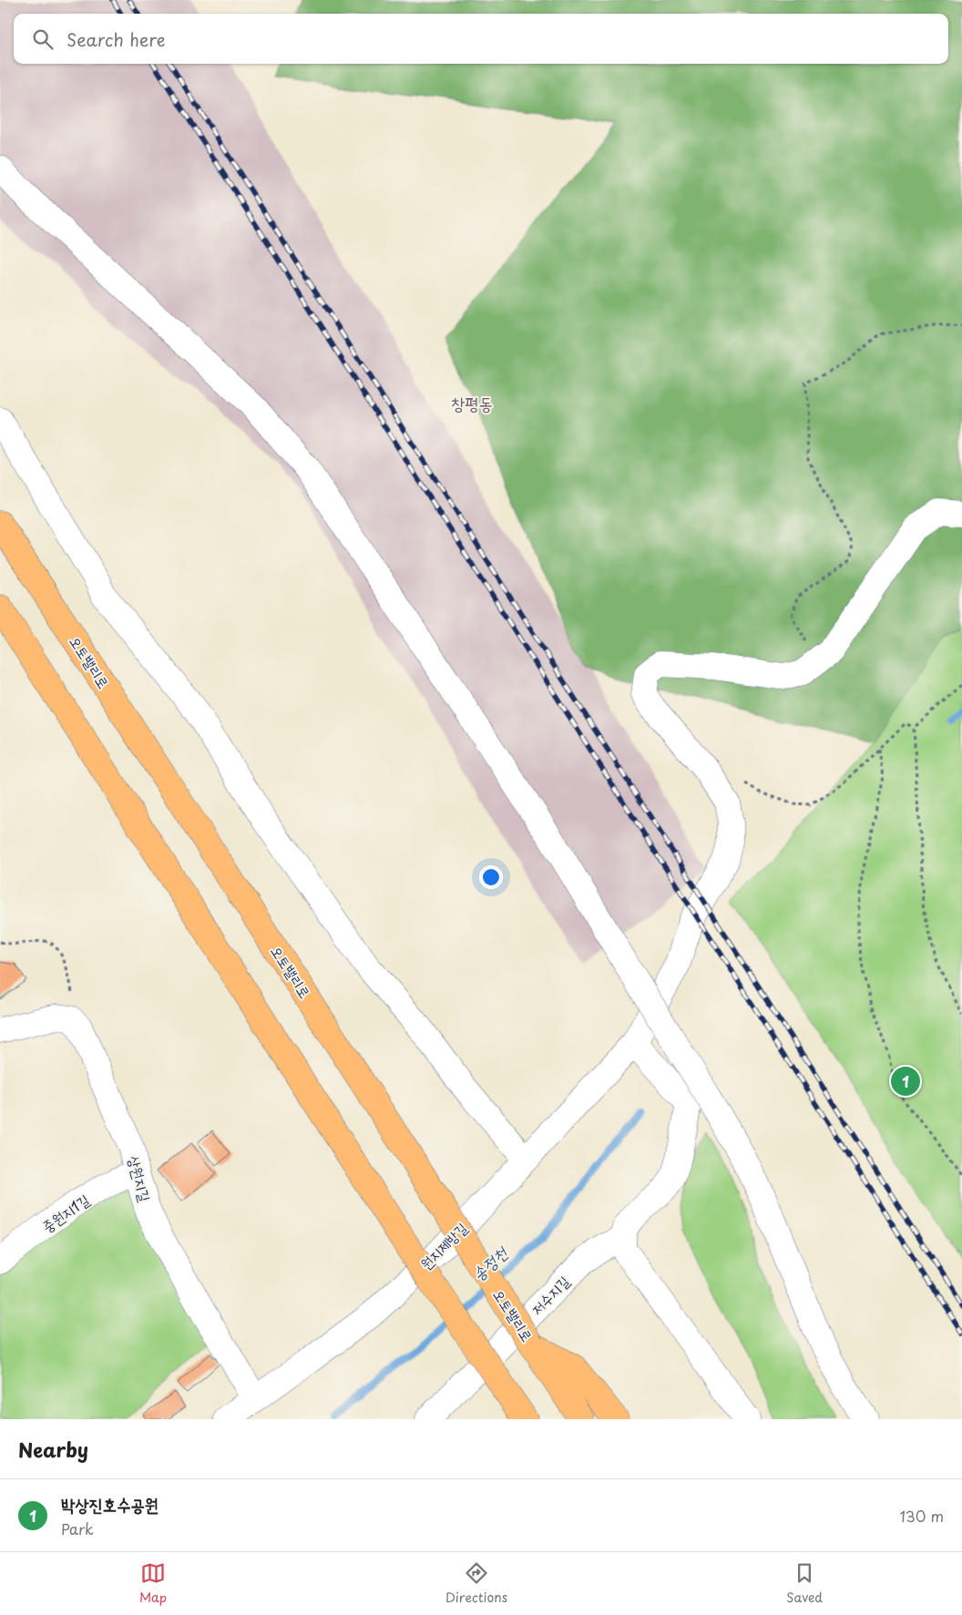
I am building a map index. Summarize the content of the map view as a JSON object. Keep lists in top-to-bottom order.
{
  "streets": {
    "highway": ["오토밸리로"],
    "street": [
      "상원지길",
      "중원지1길",
      "원지제방길",
      "저수지길"
    ]
  },
  "crossings": [
    ["상원지길", "중원지1길"],
    ["상원지길", "원지제방길"]
  ],
  "districts": ["창평동"],
  "water": ["송정천"],
  "page": {
    "search": "Search here",
    "pins": "1",
    "heading": "Nearby",
    "list": [
      {
        "mark": "1",
        "name": "박상진호수공원",
        "note": "Park",
        "value": "130 m"
      }
    ],
    "nav": ["Map", "Directions", "Saved"]
  }
}
